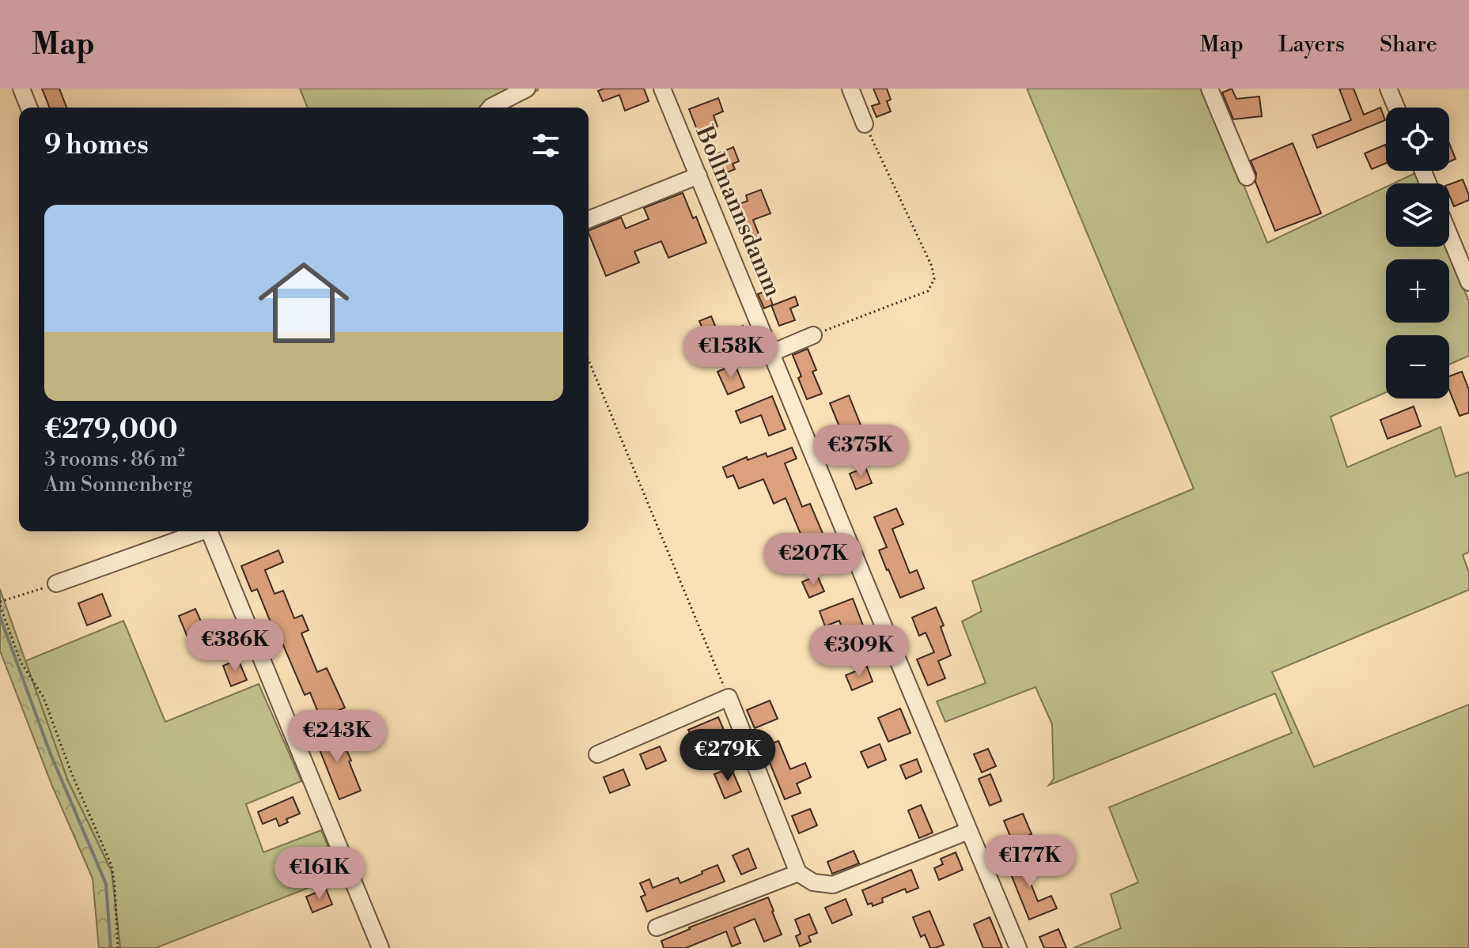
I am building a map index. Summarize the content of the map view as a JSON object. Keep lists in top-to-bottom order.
{
  "streets": {
    "street": ["Bollmannsdamm"]
  },
  "page": {
    "header": "Map",
    "nav": ["Map", "Layers", "Share"],
    "map_buttons": ["+", "−"],
    "heading": "9 homes",
    "list": [
      {
        "name": "€279,000",
        "note": "3 rooms · 86 m² · Am Sonnenberg"
      }
    ],
    "price": [
      "€158K",
      "€375K",
      "€207K",
      "€386K",
      "€309K",
      "€243K",
      "€279K",
      "€177K",
      "€161K"
    ]
  }
}
